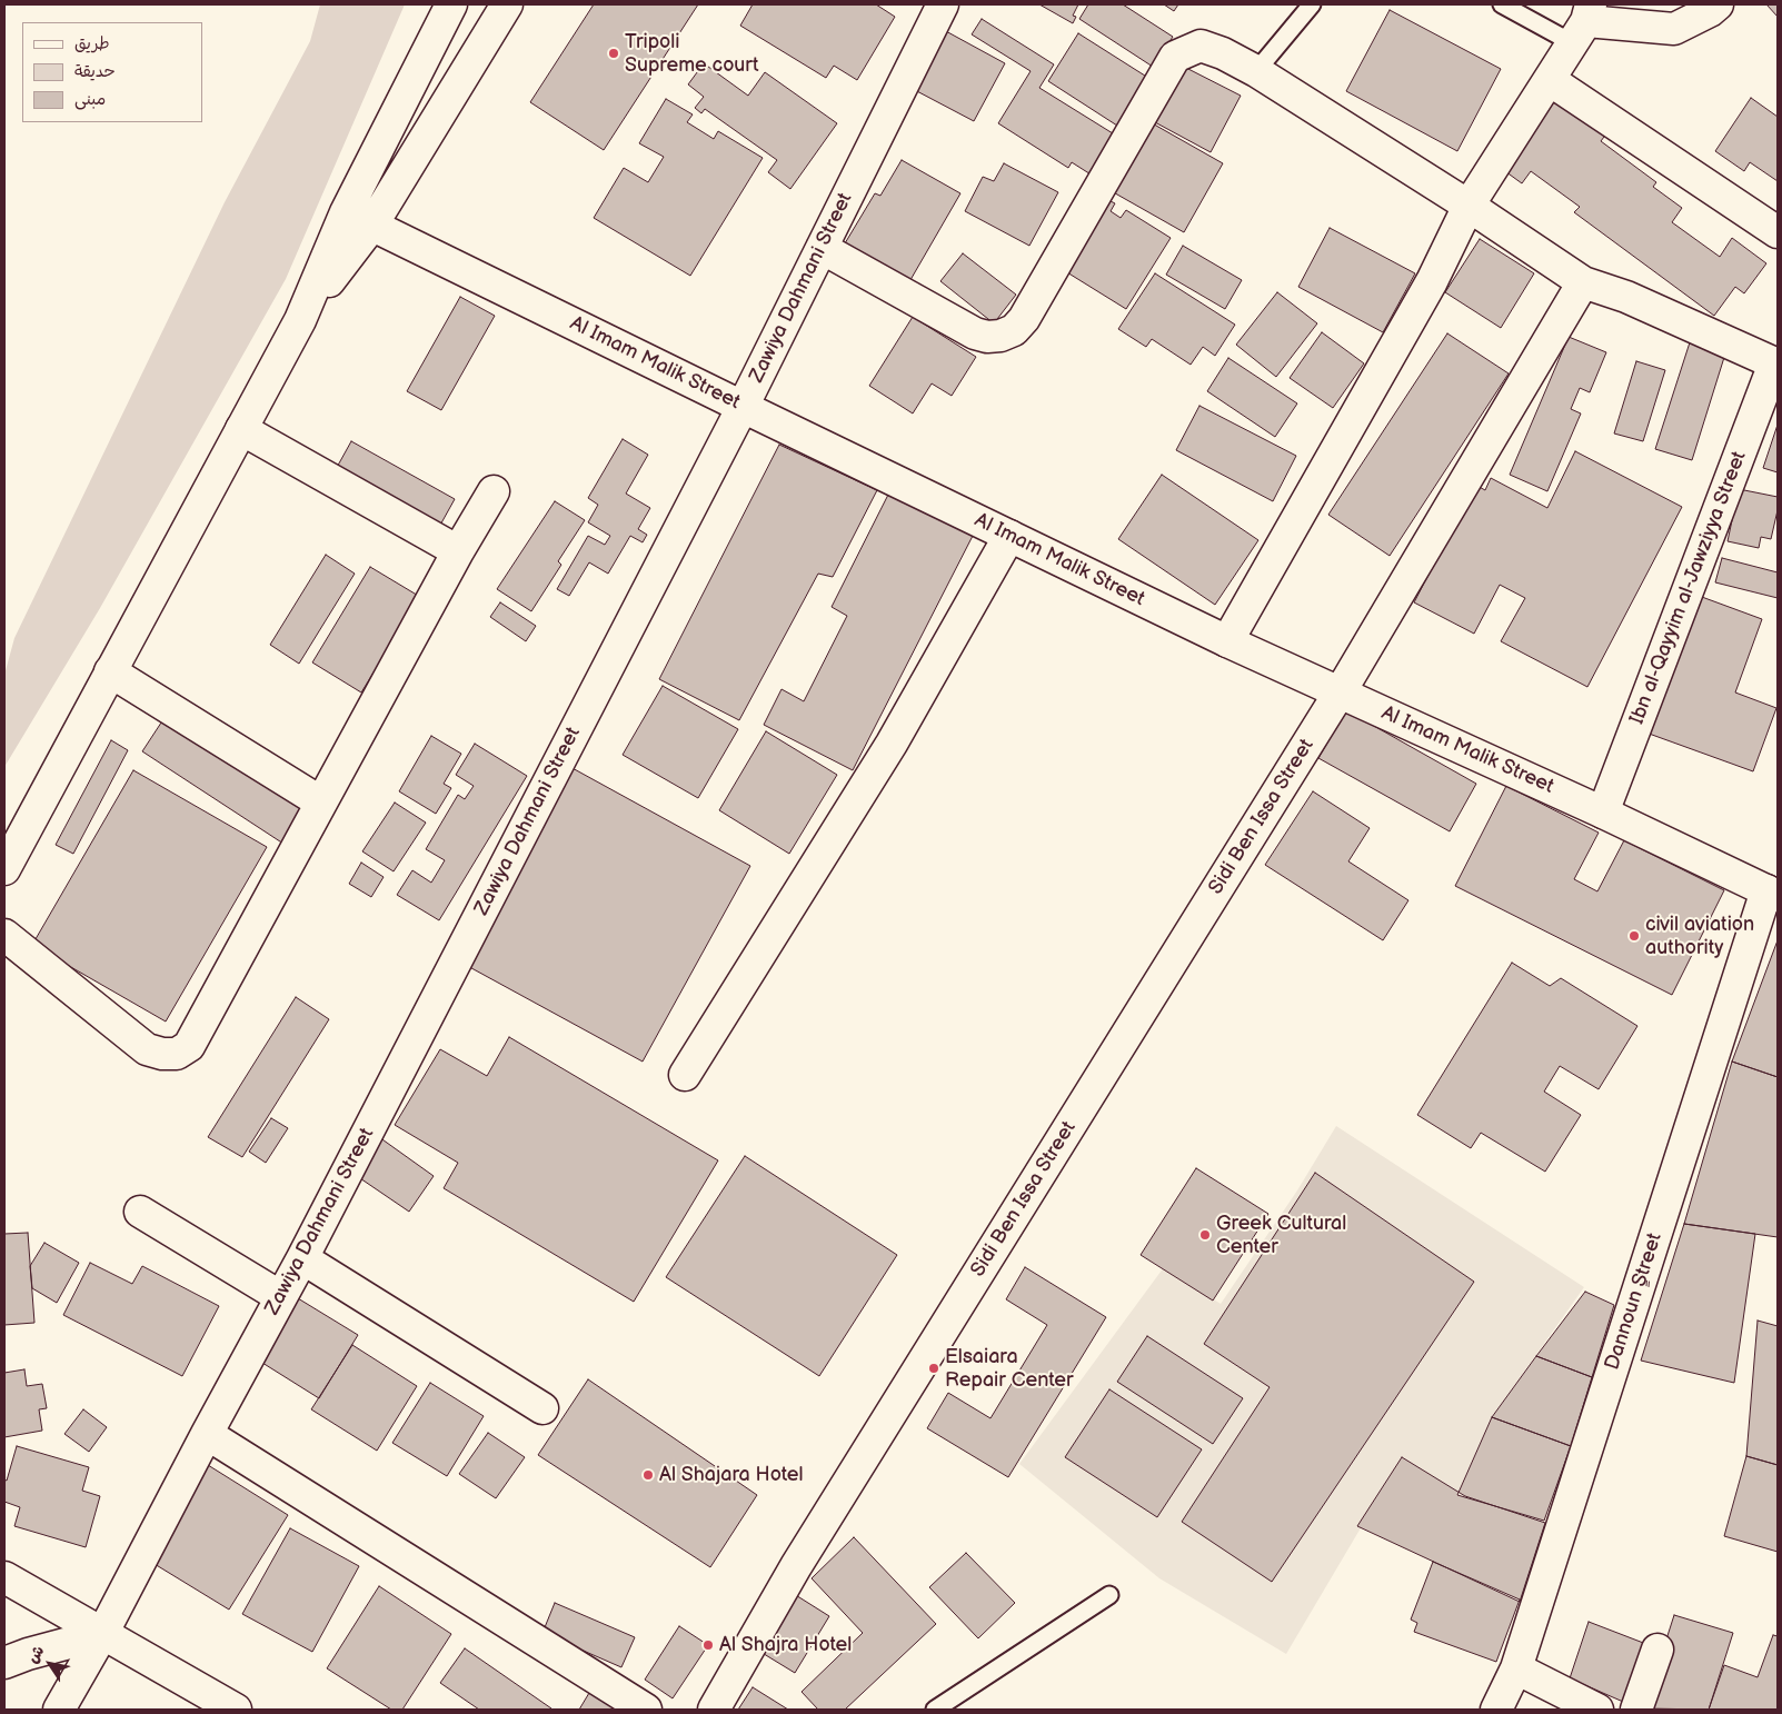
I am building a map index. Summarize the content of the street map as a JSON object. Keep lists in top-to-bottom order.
{
  "streets": {
    "street": [
      "Zawiya Dahmani Street",
      "Al Imam Malik Street",
      "Ibn al-Qayyim al-Jawziyya Street",
      "Sidi Ben Issa Street",
      "Dannoun ٍStreet"
    ]
  },
  "crossings": [
    ["Zawiya Dahmani Street", "Al Imam Malik Street"],
    ["Al Imam Malik Street", "Ibn al-Qayyim al-Jawziyya Street"],
    ["Al Imam Malik Street", "Sidi Ben Issa Street"],
    ["Al Imam Malik Street", "Dannoun ٍStreet"]
  ],
  "places": [
    "Tripoli Supreme court",
    "civil aviation authority",
    "Greek Cultural Center",
    "Elsaiara Repair Center",
    "Al Shajara Hotel",
    "Al Shajra Hotel"
  ],
  "legend": ["طريق", "حديقة", "مبنى"],
  "north": "top left"
}
